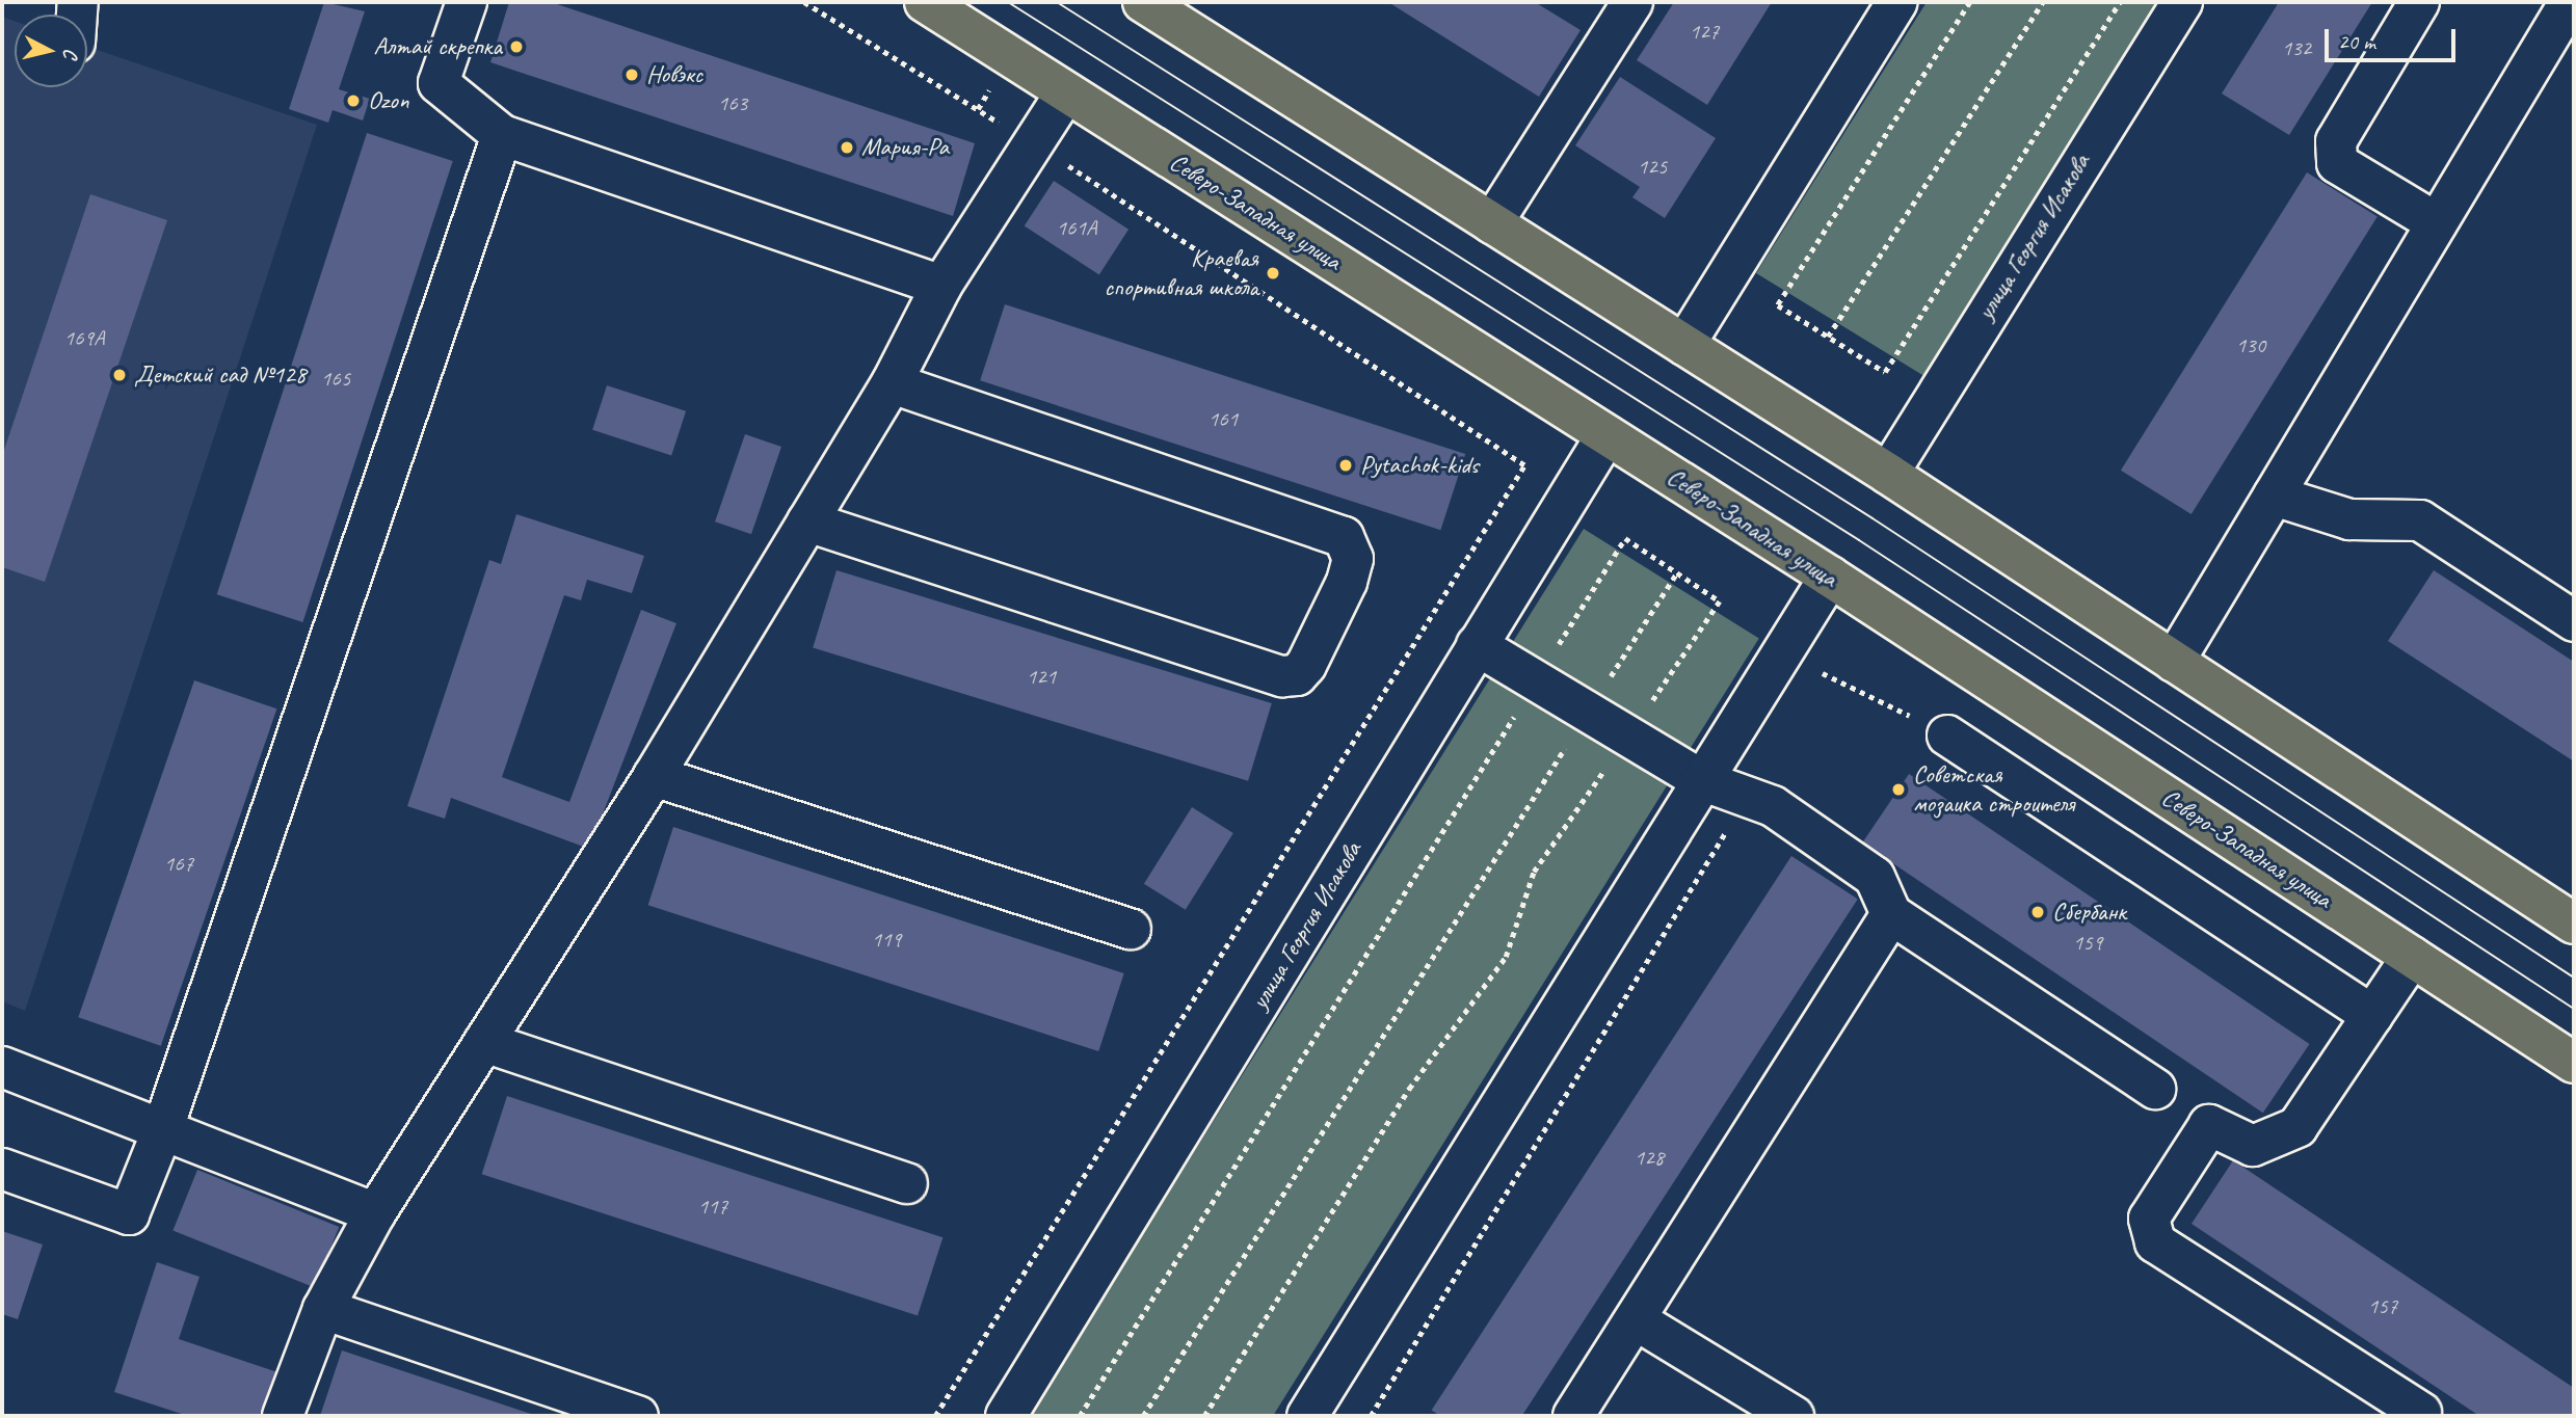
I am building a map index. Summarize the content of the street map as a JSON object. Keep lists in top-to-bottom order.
{
  "streets": {
    "main road": ["Северо-Западная улица"],
    "street": ["улица Георгия Исакова"]
  },
  "crossings": [
    ["Северо-Западная улица", "улица Георгия Исакова"]
  ],
  "places": [
    "Алтай скрепка",
    "Новэкс",
    "Ozon",
    "Мария-Ра",
    "Краевая спортивная школа",
    "Детский сад №128",
    "Pytachok-kids",
    "Советская мозаика строителя",
    "Сбербанк"
  ],
  "house_numbers": [
    "127",
    "132",
    "163",
    "125",
    "161А",
    "169А",
    "130",
    "165",
    "161",
    "121",
    "167",
    "119",
    "159",
    "128",
    "117",
    "157"
  ],
  "scale_bar": "20 m",
  "north": "right"
}
